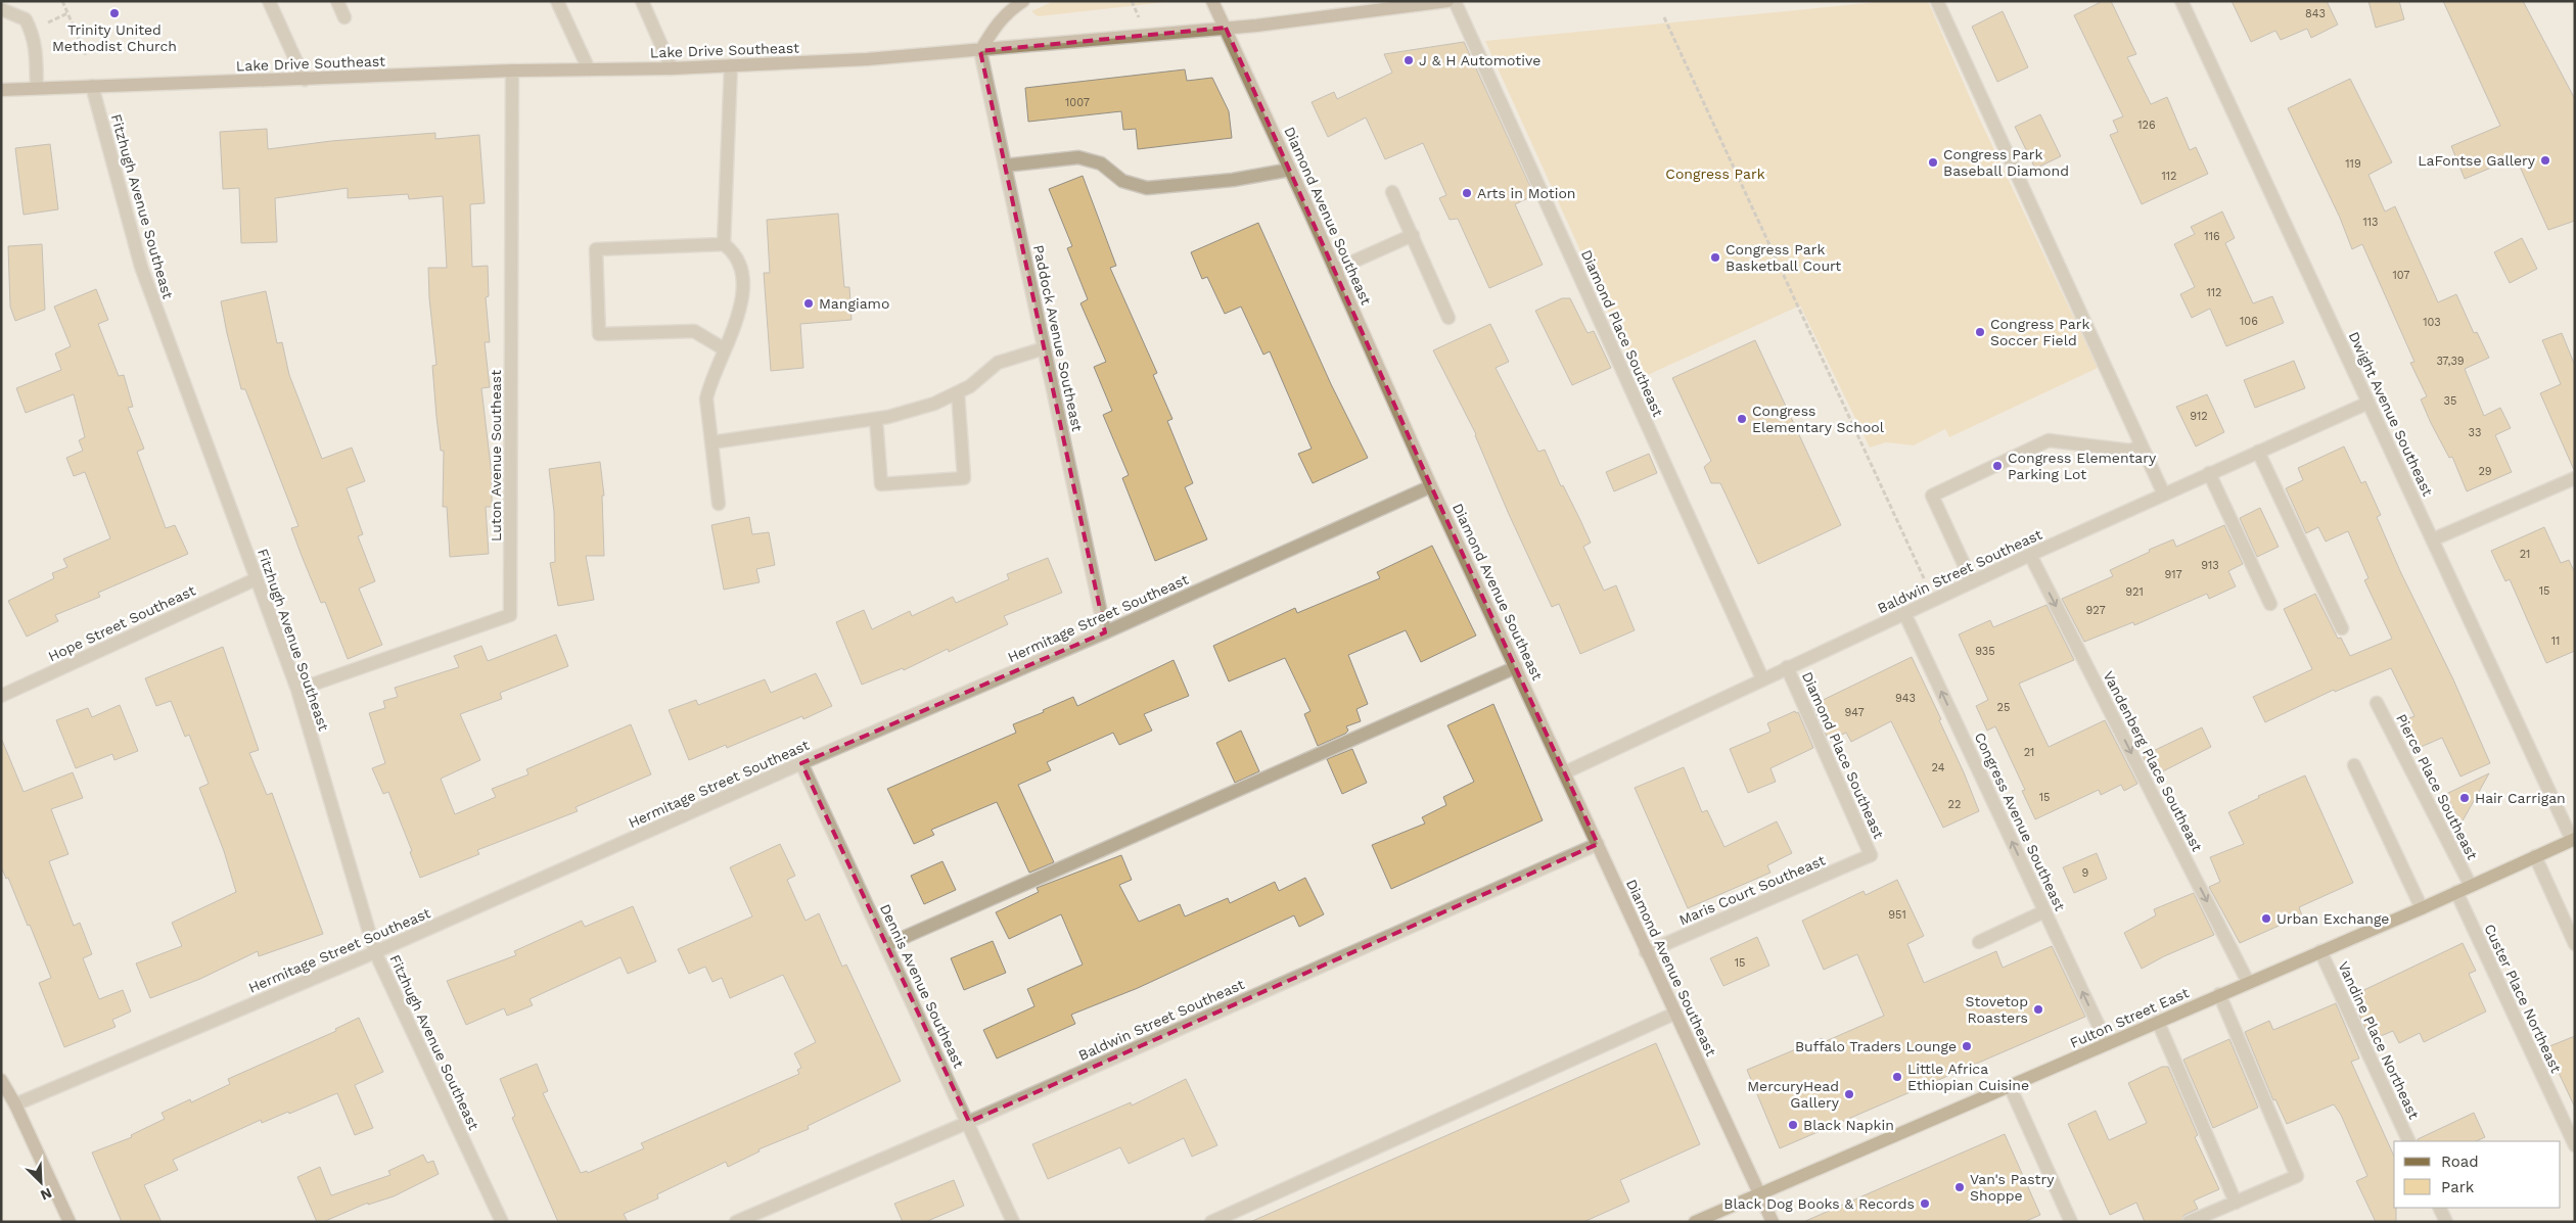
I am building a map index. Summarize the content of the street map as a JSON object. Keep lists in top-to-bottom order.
{
  "streets": {
    "main road": ["Lake Drive Southeast", "Diamond Avenue Southeast", "Fulton Street East"],
    "street": [
      "Fitzhugh Avenue Southeast",
      "Diamond Place Southeast",
      "Paddock Avenue Southeast",
      "Dwight Avenue Southeast",
      "Luton Avenue Southeast",
      "Baldwin Street Southeast",
      "Hermitage Street Southeast",
      "Hope Street Southeast",
      "Vandenberg Place Southeast",
      "Pierce Place Southeast",
      "Congress Avenue Southeast",
      "Maris Court Southeast",
      "Dennis Avenue Southeast",
      "Custer Place Northeast",
      "Vandine Place Northeast"
    ]
  },
  "crossings": [
    ["Lake Drive Southeast", "Fitzhugh Avenue Southeast"],
    ["Lake Drive Southeast", "Diamond Avenue Southeast"],
    ["Lake Drive Southeast", "Paddock Avenue Southeast"],
    ["Lake Drive Southeast", "Luton Avenue Southeast"],
    ["Fitzhugh Avenue Southeast", "Luton Avenue Southeast"],
    ["Fitzhugh Avenue Southeast", "Hermitage Street Southeast"],
    ["Fitzhugh Avenue Southeast", "Hope Street Southeast"],
    ["Diamond Avenue Southeast", "Baldwin Street Southeast"],
    ["Diamond Avenue Southeast", "Hermitage Street Southeast"],
    ["Diamond Avenue Southeast", "Maris Court Southeast"],
    ["Diamond Avenue Southeast", "Fulton Street East"],
    ["Diamond Place Southeast", "Baldwin Street Southeast"],
    ["Diamond Place Southeast", "Maris Court Southeast"],
    ["Paddock Avenue Southeast", "Hermitage Street Southeast"],
    ["Dwight Avenue Southeast", "Baldwin Street Southeast"],
    ["Dwight Avenue Southeast", "Fulton Street East"],
    ["Baldwin Street Southeast", "Vandenberg Place Southeast"],
    ["Baldwin Street Southeast", "Congress Avenue Southeast"],
    ["Baldwin Street Southeast", "Dennis Avenue Southeast"],
    ["Hermitage Street Southeast", "Dennis Avenue Southeast"],
    ["Vandenberg Place Southeast", "Fulton Street East"],
    ["Pierce Place Southeast", "Fulton Street East"],
    ["Congress Avenue Southeast", "Fulton Street East"],
    ["Custer Place Northeast", "Fulton Street East"],
    ["Fulton Street East", "Vandine Place Northeast"]
  ],
  "one_way": ["Vandenberg Place Southeast", "Congress Avenue Southeast"],
  "parks": ["Congress Park"],
  "places": [
    "Trinity United Methodist Church",
    "J & H Automotive",
    "LaFontse Gallery",
    "Congress Park Baseball Diamond",
    "Arts in Motion",
    "Congress Park Basketball Court",
    "Mangiamo",
    "Congress Park Soccer Field",
    "Congress Elementary School",
    "Congress Elementary Parking Lot",
    "Hair Carrigan",
    "Urban Exchange",
    "Stovetop Roasters",
    "Buffalo Traders Lounge",
    "Little Africa Ethiopian Cuisine",
    "MercuryHead Gallery",
    "Black Napkin",
    "Van's Pastry Shoppe",
    "Black Dog Books & Records"
  ],
  "house_numbers": [
    "843",
    "1007",
    "126",
    "119",
    "112",
    "113",
    "116",
    "107",
    "112",
    "106",
    "103",
    "37,39",
    "35",
    "912",
    "33",
    "29",
    "21",
    "913",
    "917",
    "15",
    "921",
    "927",
    "11",
    "935",
    "943",
    "25",
    "947",
    "21",
    "24",
    "15",
    "22",
    "9",
    "951",
    "15"
  ],
  "legend": ["Road", "Park"],
  "north": "bottom right"
}
